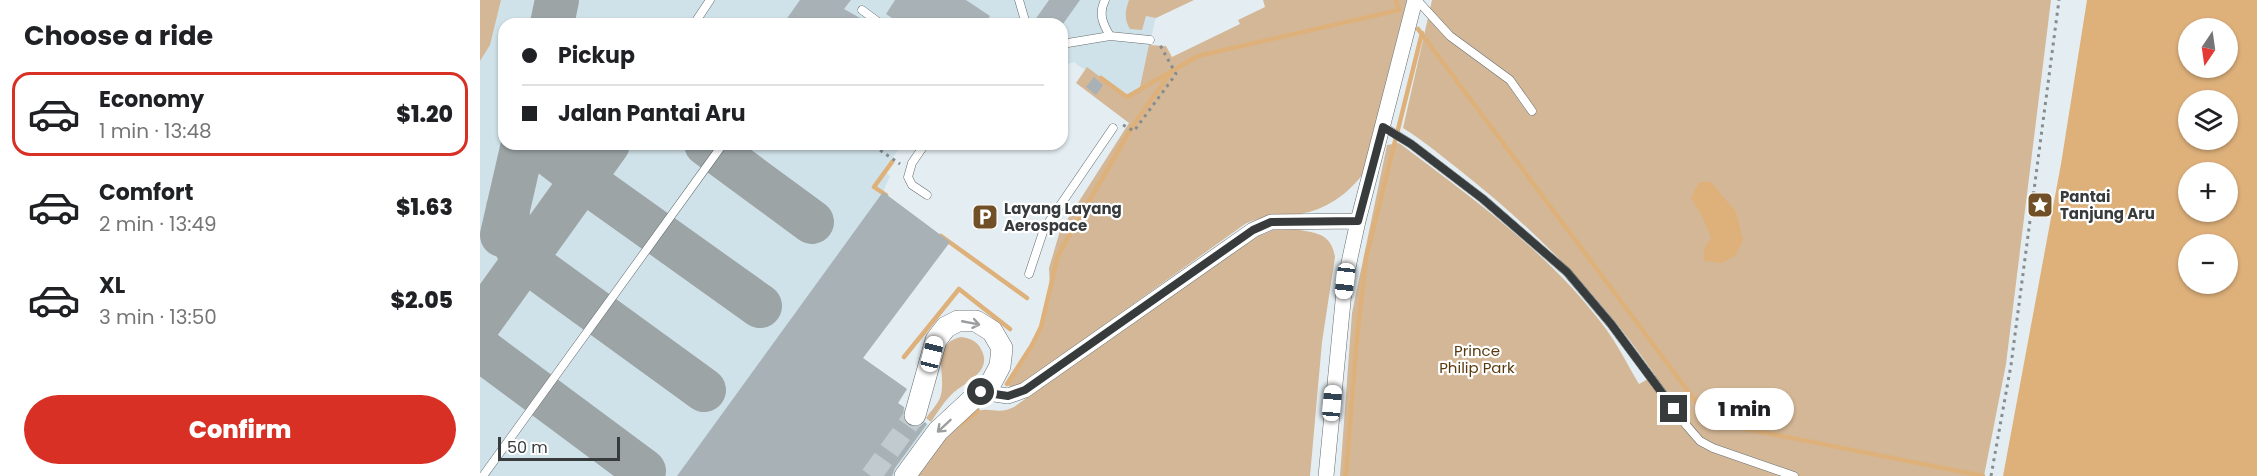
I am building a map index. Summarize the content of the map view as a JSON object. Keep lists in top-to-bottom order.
{
  "parks": ["Prince Philip Park"],
  "places": {
    "place": ["Pantai Tanjung Aru"],
    "parking": ["Layang Layang Aerospace"]
  },
  "scale_bar": "50 m",
  "north": "bottom",
  "page": {
    "heading": "Choose a ride",
    "map_buttons": ["+", "−"],
    "banner": ["Pickup", "Jalan Pantai Aru"],
    "list": [
      {
        "name": "Economy",
        "note": "1 min · 13:48",
        "value": "$1.20"
      },
      {
        "name": "Comfort",
        "note": "2 min · 13:49",
        "value": "$1.63"
      },
      {
        "name": "XL",
        "note": "3 min · 13:50",
        "value": "$2.05"
      }
    ],
    "buttons": "Confirm",
    "bubble": "1 min",
    "scale": "50 m"
  }
}
